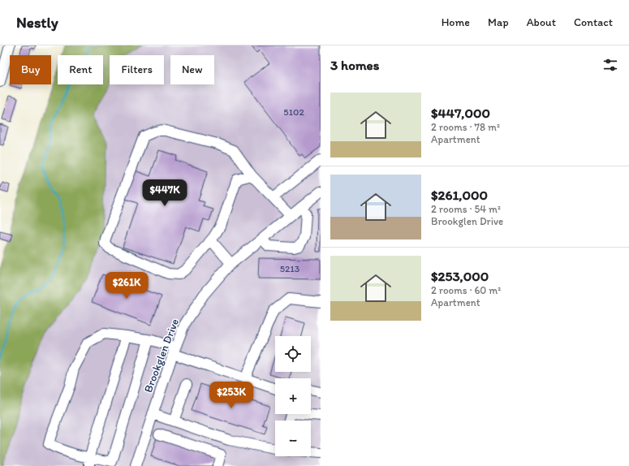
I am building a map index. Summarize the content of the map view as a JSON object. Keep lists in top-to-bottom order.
{
  "streets": {
    "street": ["Brookglen Drive"]
  },
  "house_numbers": ["5102", "5213"],
  "page": {
    "header": "Nestly",
    "nav": [
      "Home",
      "Map",
      "About",
      "Contact"
    ],
    "heading": "3 homes",
    "chip": [
      "Buy",
      "Rent",
      "Filters",
      "New"
    ],
    "list": [
      {
        "name": "$447,000",
        "note": "2 rooms · 78 m² · Apartment"
      },
      {
        "name": "$261,000",
        "note": "2 rooms · 54 m² · Brookglen Drive"
      },
      {
        "name": "$253,000",
        "note": "2 rooms · 60 m² · Apartment"
      }
    ],
    "price": ["$447K", "$261K", "$253K"],
    "map_buttons": ["+", "−"]
  }
}
